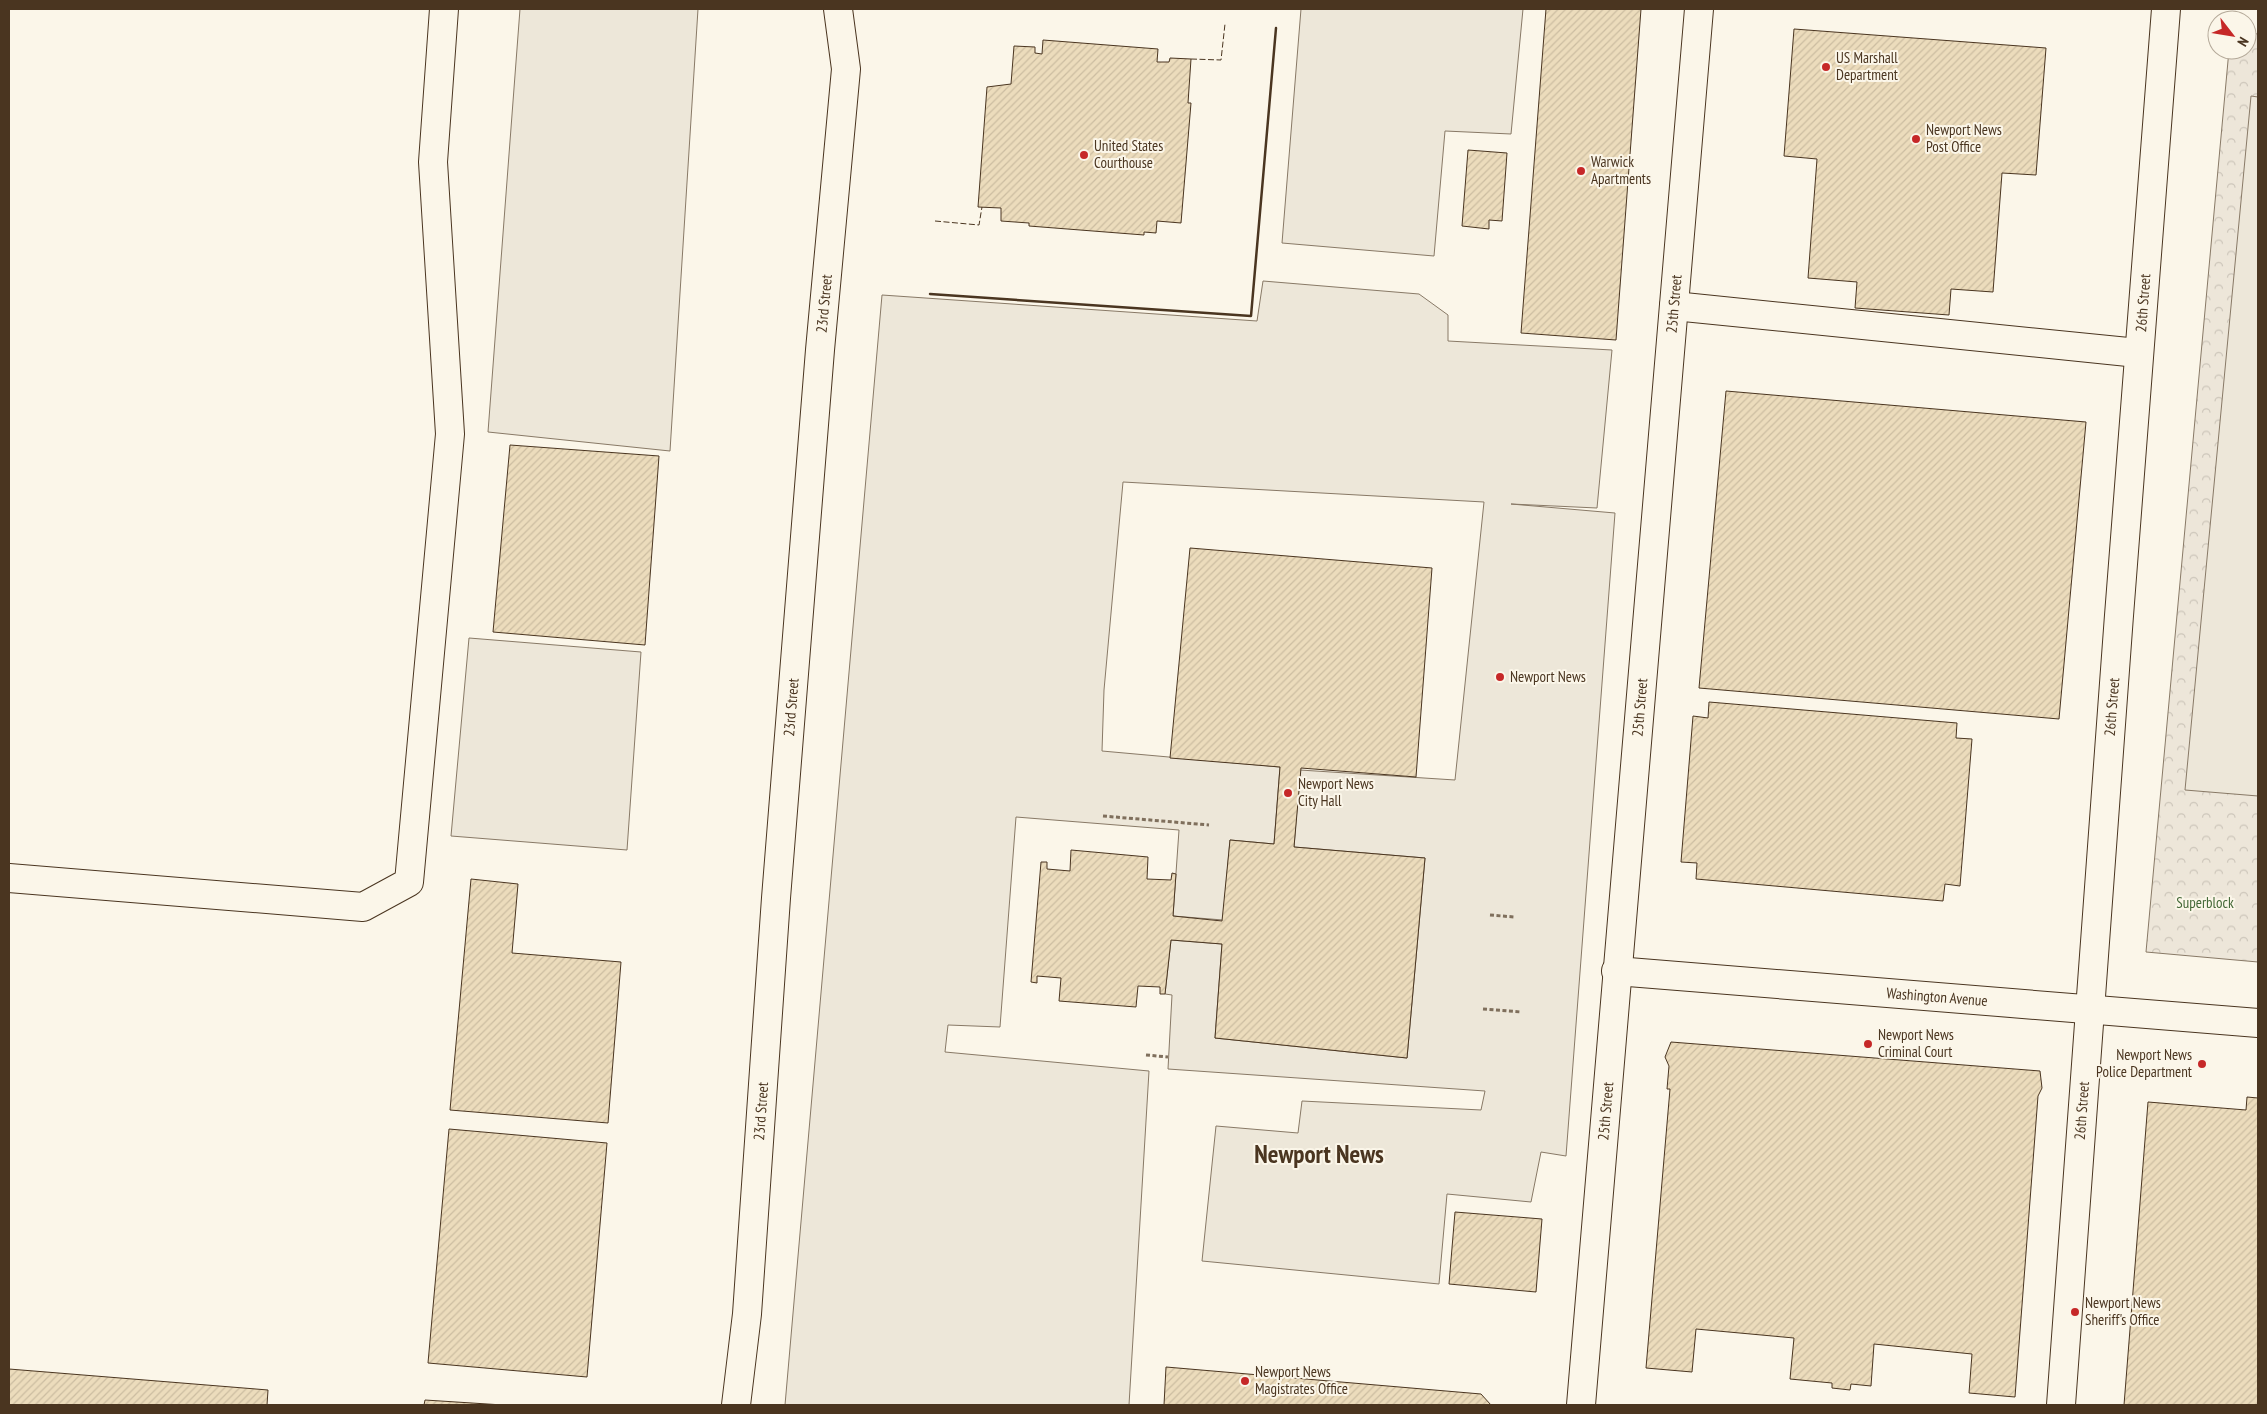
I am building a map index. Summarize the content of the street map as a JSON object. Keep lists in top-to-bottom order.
{
  "streets": {
    "street": [
      "23rd Street",
      "25th Street",
      "26th Street",
      "Washington Avenue"
    ]
  },
  "crossings": [
    ["25th Street", "Washington Avenue"],
    ["26th Street", "Washington Avenue"]
  ],
  "districts": ["Newport News"],
  "parks": ["Superblock"],
  "places": [
    "US Marshall Department",
    "Newport News Post Office",
    "United States Courthouse",
    "Warwick Apartments",
    "Newport News",
    "Newport News City Hall",
    "Newport News Criminal Court",
    "Newport News Police Department",
    "Newport News Sheriff's Office",
    "Newport News Magistrates Office"
  ],
  "north": "bottom right"
}
